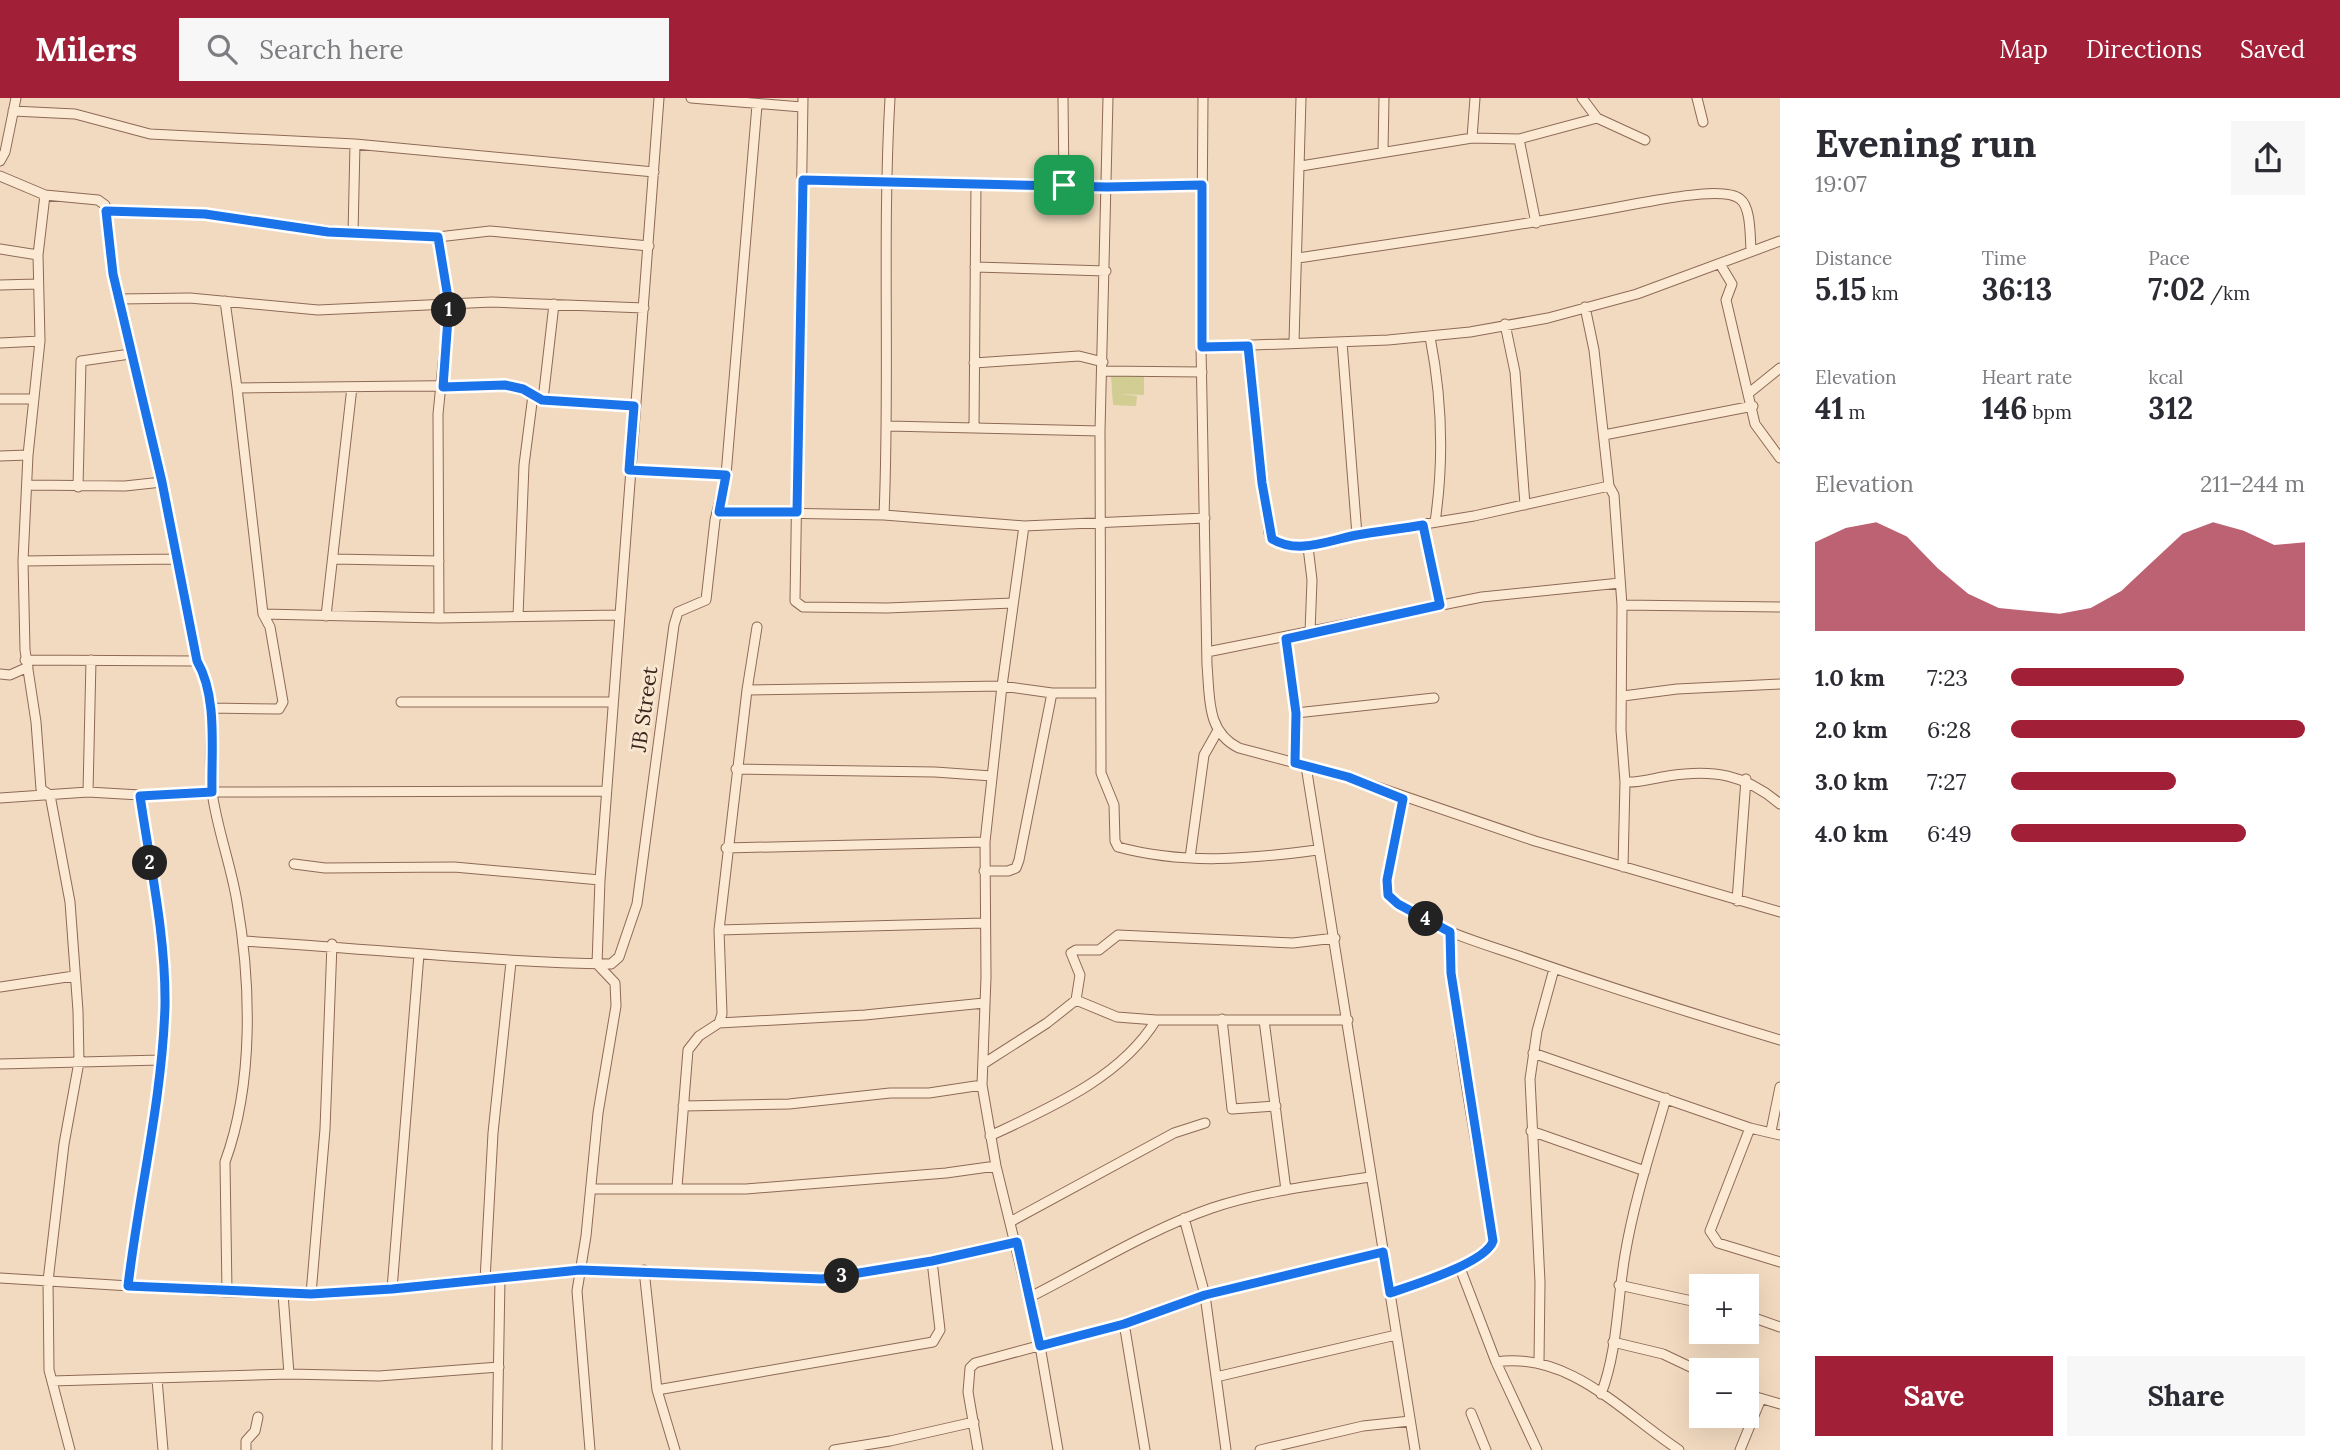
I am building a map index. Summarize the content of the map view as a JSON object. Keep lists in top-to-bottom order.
{
  "streets": {
    "street": ["JB Street"]
  },
  "page": {
    "header": "Milers",
    "search": "Search here",
    "nav": ["Map", "Directions", "Saved"],
    "heading": ["Evening run", "19:07"],
    "stats": [
      ["Distance", "5.15 km"],
      ["Time", "36:13"],
      ["Pace", "7:02 /km"],
      ["Elevation", "41 m"],
      ["Heart rate", "146 bpm"],
      ["kcal", "312"]
    ],
    "pins": [
      "1",
      "2",
      "4",
      "3"
    ],
    "chart": ["Elevation", "211–244 m"],
    "list": [
      {
        "name": "1.0 km",
        "note": "7:23"
      },
      {
        "name": "2.0 km",
        "note": "6:28"
      },
      {
        "name": "3.0 km",
        "note": "7:27"
      },
      {
        "name": "4.0 km",
        "note": "6:49"
      }
    ],
    "map_buttons": ["+", "−"],
    "buttons": ["Save", "Share"]
  }
}
